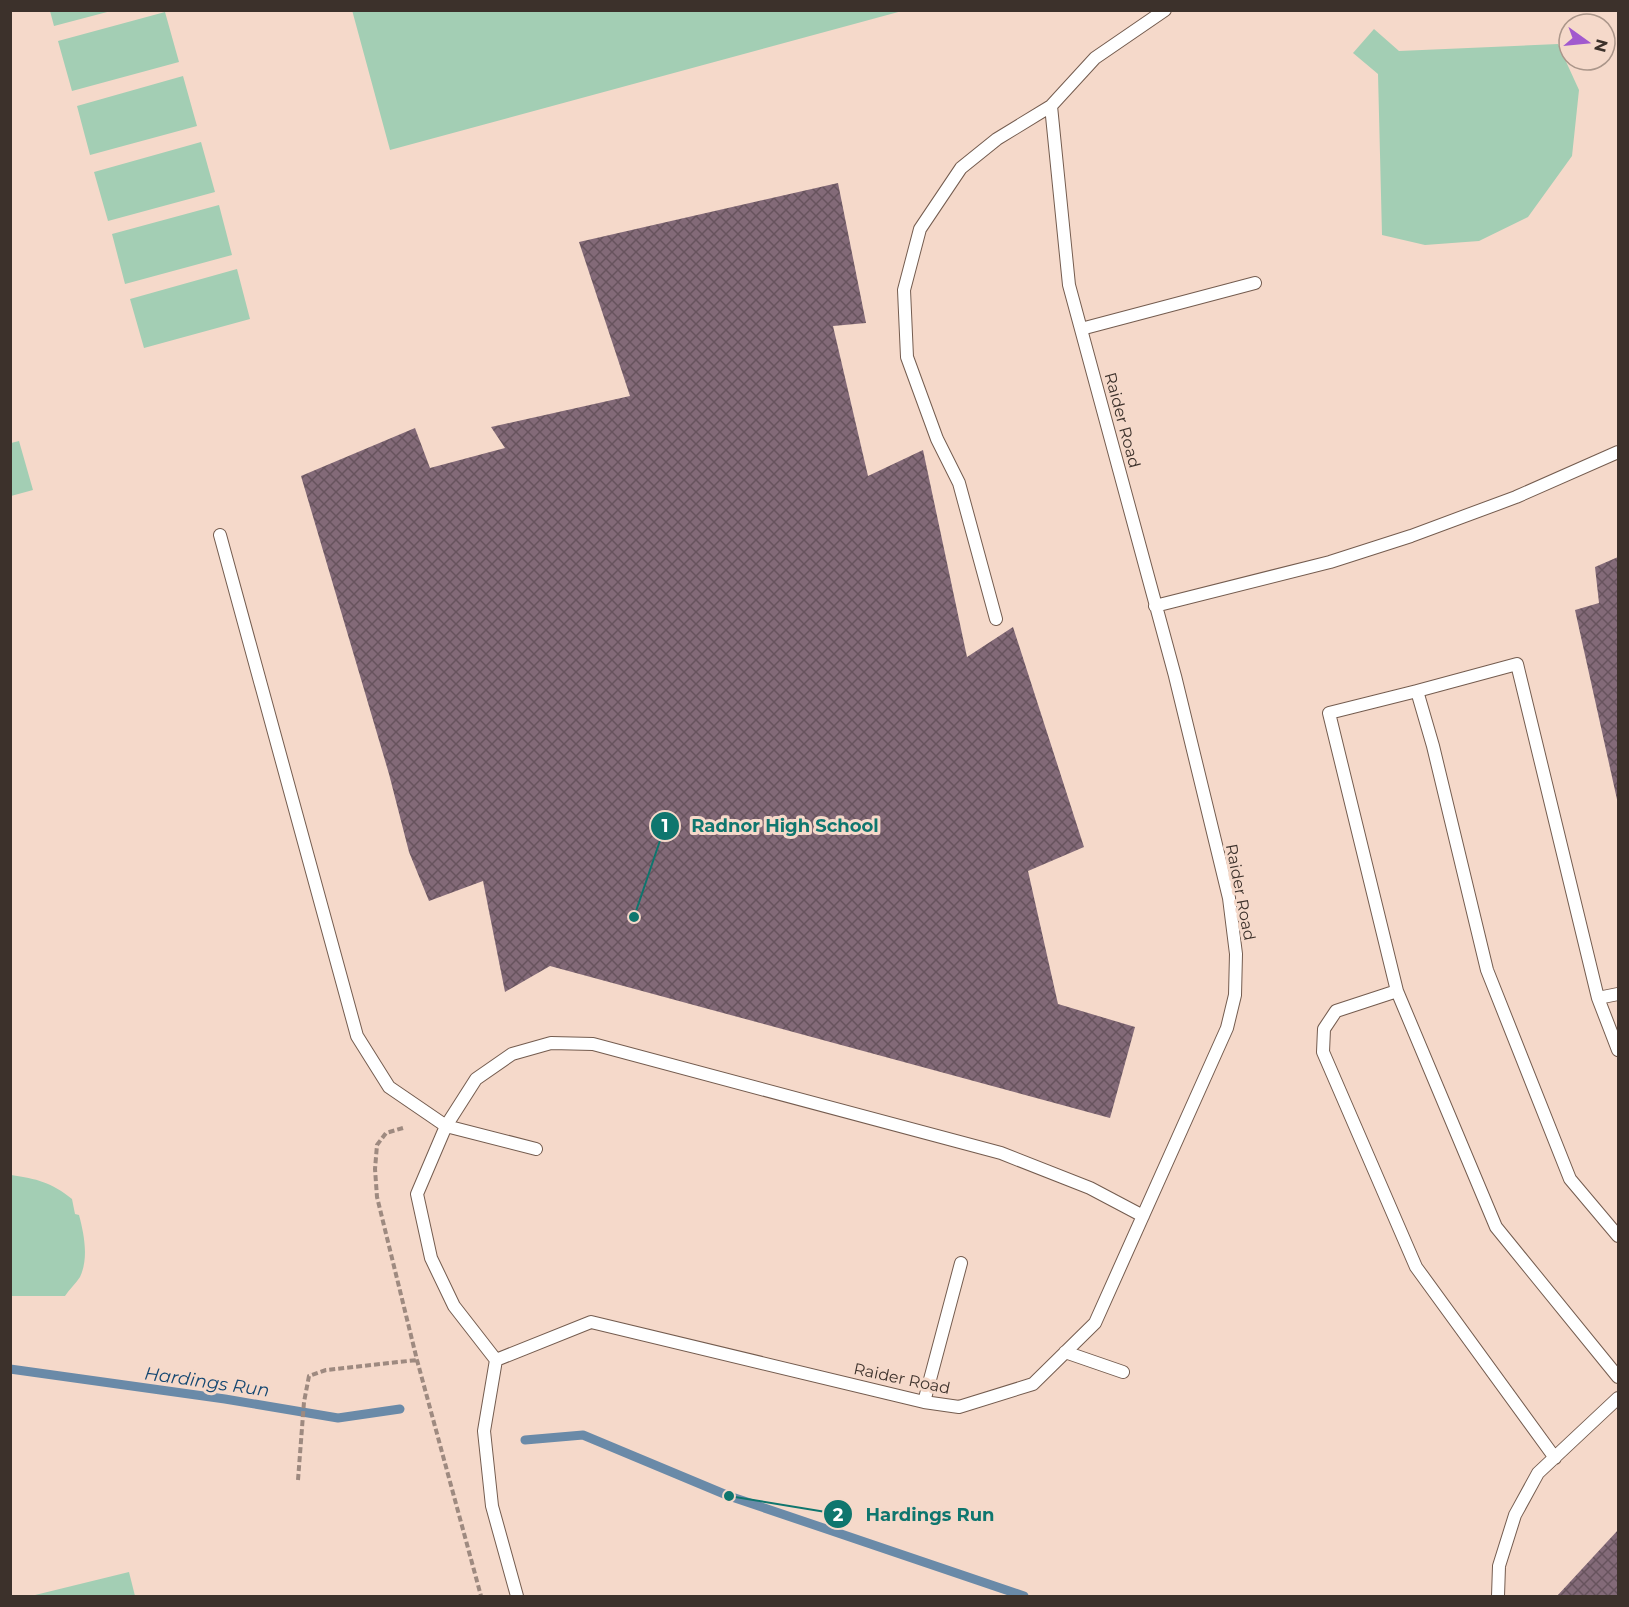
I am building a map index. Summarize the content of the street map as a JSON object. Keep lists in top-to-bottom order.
{
  "streets": {
    "lane": ["Raider Road"]
  },
  "water": ["Hardings Run"],
  "places": ["Radnor High School", "Hardings Run"],
  "north": "right"
}
